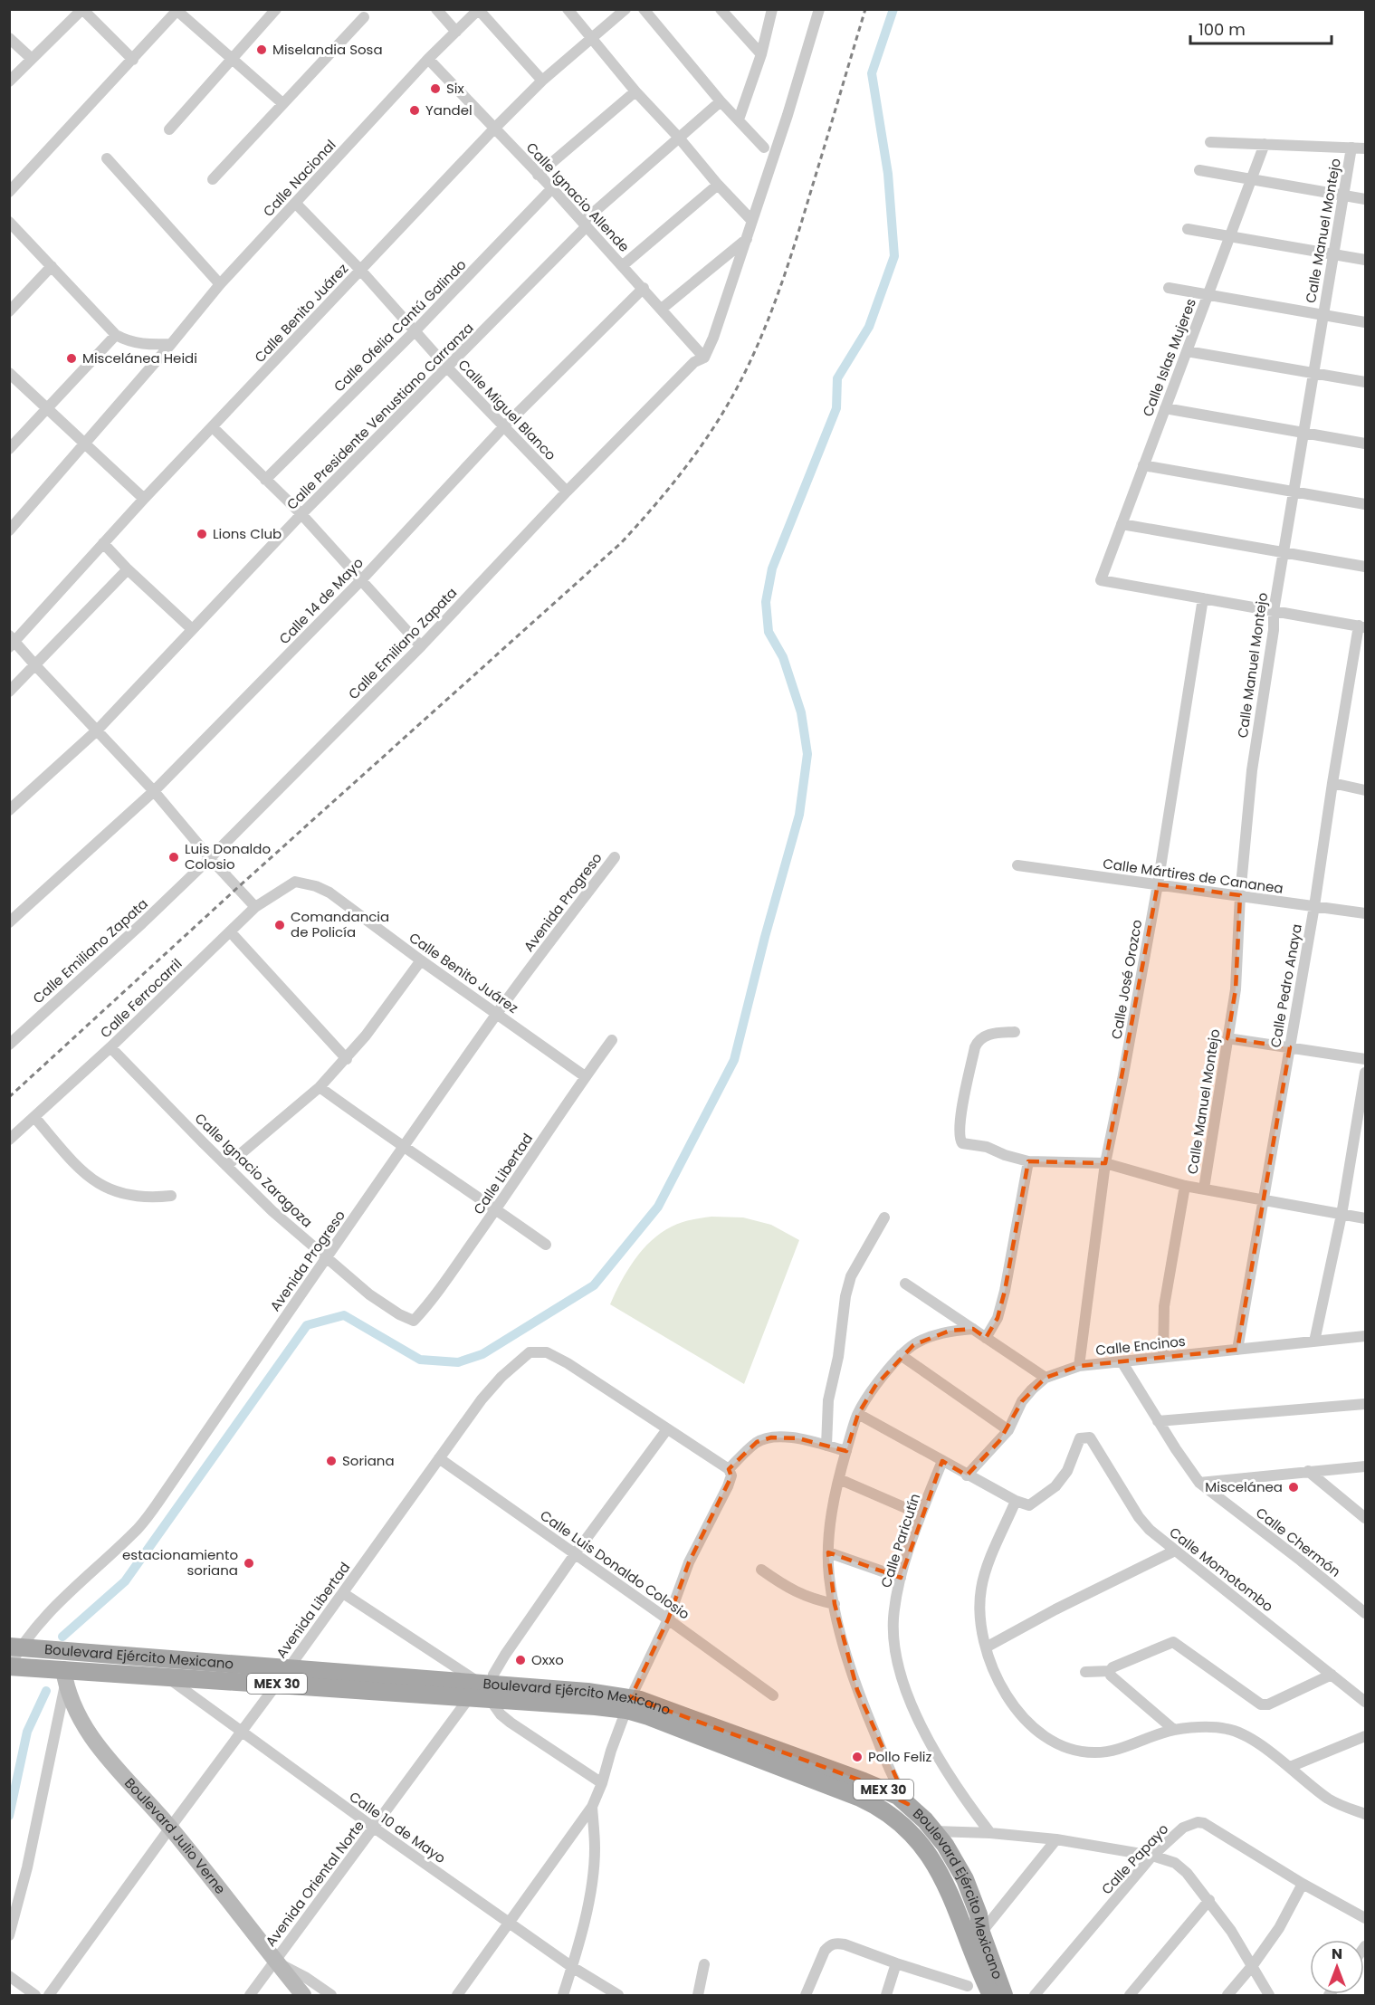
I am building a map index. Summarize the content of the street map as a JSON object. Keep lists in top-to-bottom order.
{
  "streets": {
    "main road": ["Boulevard Ejército Mexicano", "MEX 30"],
    "street": [
      "Calle Nacional",
      "Calle Ignacio Allende",
      "Calle Manuel Montejo",
      "Calle Benito Juárez",
      "Calle Ofelia Cantú Galindo",
      "Calle Islas Mujeres",
      "Calle Miguel Blanco",
      "Calle Presidente Venustiano Carranza",
      "Calle 14 de Mayo",
      "Calle Emiliano Zapata",
      "Calle Mártires de Cananea",
      "Avenida Progreso",
      "Calle José Orozco",
      "Calle Pedro Anaya",
      "Calle Ferrocarril",
      "Calle Ignacio Zaragoza",
      "Calle Libertad",
      "Calle Encinos",
      "Calle Paricutín",
      "Calle Chermón",
      "Calle Luis Donaldo Colosio",
      "Calle Momotombo",
      "Avenida Libertad",
      "Calle 10 de Mayo",
      "Boulevard Julio Verne",
      "Calle Papayo",
      "Avenida Oriental Norte"
    ]
  },
  "crossings": [
    ["Calle Nacional", "Calle Ignacio Allende"],
    ["Calle Nacional", "Calle Miguel Blanco"],
    ["Calle Ignacio Allende", "Calle Benito Juárez"],
    ["Calle Ignacio Allende", "Calle Ofelia Cantú Galindo"],
    ["Calle Ignacio Allende", "Calle Presidente Venustiano Carranza"],
    ["Calle Ignacio Allende", "Calle 14 de Mayo"],
    ["Calle Ignacio Allende", "Calle Emiliano Zapata"],
    ["Calle Manuel Montejo", "Calle Mártires de Cananea"],
    ["Calle Manuel Montejo", "Calle Encinos"],
    ["Calle Benito Juárez", "Calle Miguel Blanco"],
    ["Calle Benito Juárez", "Avenida Progreso"],
    ["Calle Benito Juárez", "Calle Ferrocarril"],
    ["Calle Benito Juárez", "Calle Libertad"],
    ["Calle Ofelia Cantú Galindo", "Calle Miguel Blanco"],
    ["Calle Islas Mujeres", "Calle José Orozco"],
    ["Calle Miguel Blanco", "Calle Presidente Venustiano Carranza"],
    ["Calle Miguel Blanco", "Calle 14 de Mayo"],
    ["Calle Miguel Blanco", "Calle Emiliano Zapata"],
    ["Calle Mártires de Cananea", "Calle José Orozco"],
    ["Calle Mártires de Cananea", "Calle Pedro Anaya"],
    ["Avenida Progreso", "Calle Ignacio Zaragoza"],
    ["Avenida Progreso", "Boulevard Ejército Mexicano"],
    ["Calle José Orozco", "Calle Encinos"],
    ["Calle Pedro Anaya", "Calle Encinos"],
    ["Calle Ferrocarril", "Calle Ignacio Zaragoza"],
    ["Calle Ignacio Zaragoza", "Calle Libertad"],
    ["Calle Encinos", "Calle Chermón"],
    ["Calle Luis Donaldo Colosio", "Avenida Libertad"],
    ["Calle Luis Donaldo Colosio", "Avenida Oriental Norte"],
    ["Avenida Libertad", "Boulevard Ejército Mexicano"],
    ["Avenida Libertad", "Calle 10 de Mayo"],
    ["Avenida Libertad", "Boulevard Julio Verne"],
    ["Avenida Libertad", "Avenida Oriental Norte"],
    ["Boulevard Ejército Mexicano", "Calle 10 de Mayo"],
    ["Boulevard Ejército Mexicano", "Boulevard Julio Verne"],
    ["Boulevard Ejército Mexicano", "Avenida Oriental Norte"],
    ["Calle 10 de Mayo", "Avenida Oriental Norte"],
    ["Boulevard Julio Verne", "Avenida Oriental Norte"]
  ],
  "places": [
    "Miselandia Sosa",
    "Six",
    "Yandel",
    "Miscelánea Heidi",
    "Lions Club",
    "Luis Donaldo Colosio",
    "Comandancia de Policía",
    "Soriana",
    "Miscelánea",
    "estacionamiento soriana",
    "Oxxo",
    "Pollo Feliz"
  ],
  "scale_bar": "100 m",
  "north": "top"
}
